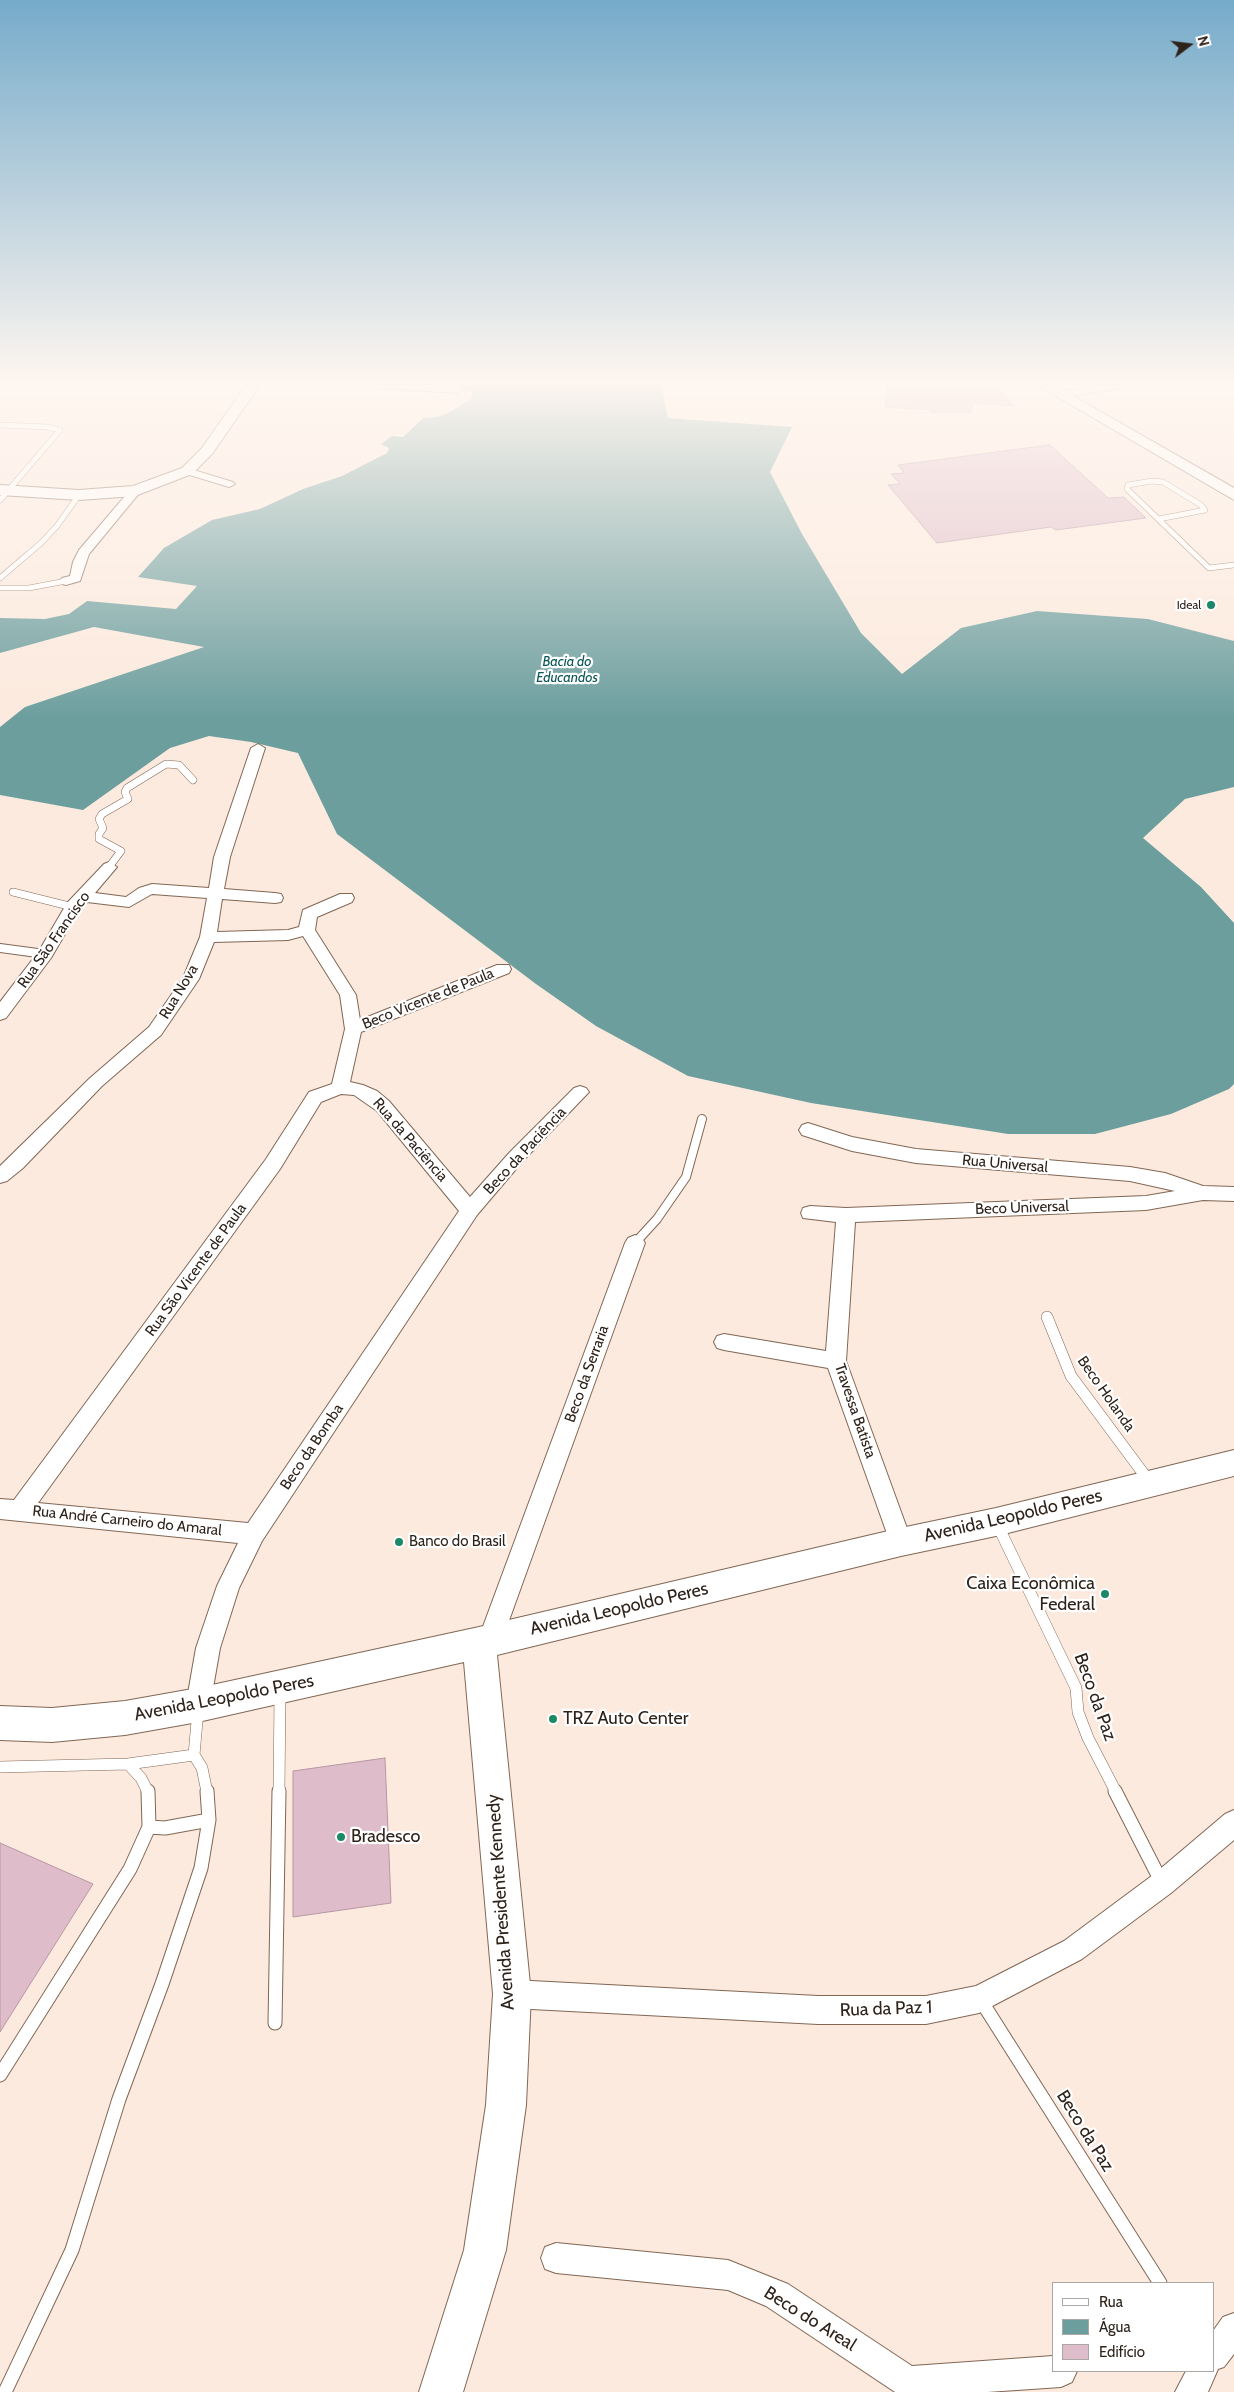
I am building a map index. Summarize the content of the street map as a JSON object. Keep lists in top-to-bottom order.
{
  "streets": {
    "street": [
      "Rua São Francisco",
      "Rua Nova",
      "Beco Vicente de Paula",
      "Rua da Paciência",
      "Beco da Paciência",
      "Rua Universal",
      "Beco Universal",
      "Rua São Vicente de Paula",
      "Beco da Serraria",
      "Travessa Batista",
      "Beco da Bomba",
      "Avenida Leopoldo Peres",
      "Rua André Carneiro do Amaral",
      "Avenida Presidente Kennedy",
      "Rua da Paz 1",
      "Beco do Areal"
    ],
    "lane": ["Beco Holanda", "Beco da Paz"]
  },
  "crossings": [
    ["Rua da Paciência", "Beco da Paciência"],
    ["Rua da Paciência", "Rua São Vicente de Paula"],
    ["Rua da Paciência", "Beco da Bomba"],
    ["Beco da Paciência", "Beco da Bomba"],
    ["Rua Universal", "Beco Universal"],
    ["Beco Universal", "Travessa Batista"],
    ["Rua São Vicente de Paula", "Rua André Carneiro do Amaral"],
    ["Beco da Serraria", "Avenida Leopoldo Peres"],
    ["Beco da Serraria", "Avenida Presidente Kennedy"],
    ["Beco Holanda", "Avenida Leopoldo Peres"],
    ["Travessa Batista", "Avenida Leopoldo Peres"],
    ["Beco da Bomba", "Avenida Leopoldo Peres"],
    ["Beco da Bomba", "Rua André Carneiro do Amaral"],
    ["Avenida Leopoldo Peres", "Beco da Paz"],
    ["Avenida Leopoldo Peres", "Avenida Presidente Kennedy"],
    ["Beco da Paz", "Rua da Paz 1"],
    ["Avenida Presidente Kennedy", "Rua da Paz 1"]
  ],
  "water": ["Bacia do Educandos"],
  "places": [
    "Ideal",
    "Banco do Brasil",
    "Caixa Econômica Federal",
    "TRZ Auto Center",
    "Bradesco"
  ],
  "legend": ["Rua", "Água", "Edifício"],
  "north": "right"
}
